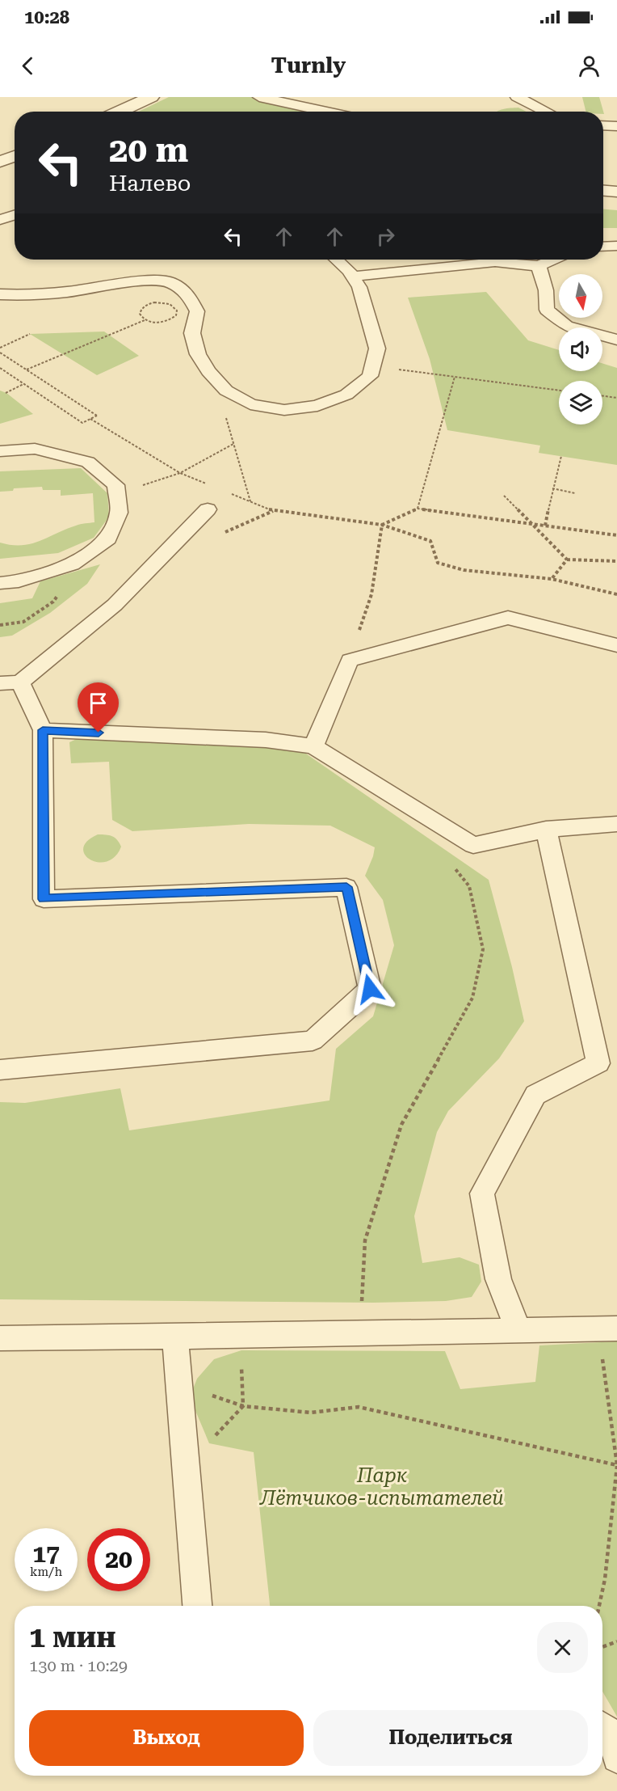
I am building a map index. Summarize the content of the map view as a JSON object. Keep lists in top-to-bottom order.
{
  "parks": ["Парк Лётчиков-испытателей"],
  "north": "bottom",
  "page": {
    "status": "10:28",
    "header": "Turnly",
    "turn": ["20 m", "Налево"],
    "speed": "17 km/h",
    "limit": "20",
    "heading": ["1 мин", "130 m · 10:29"],
    "buttons": ["Выход", "Поделиться"]
  }
}
